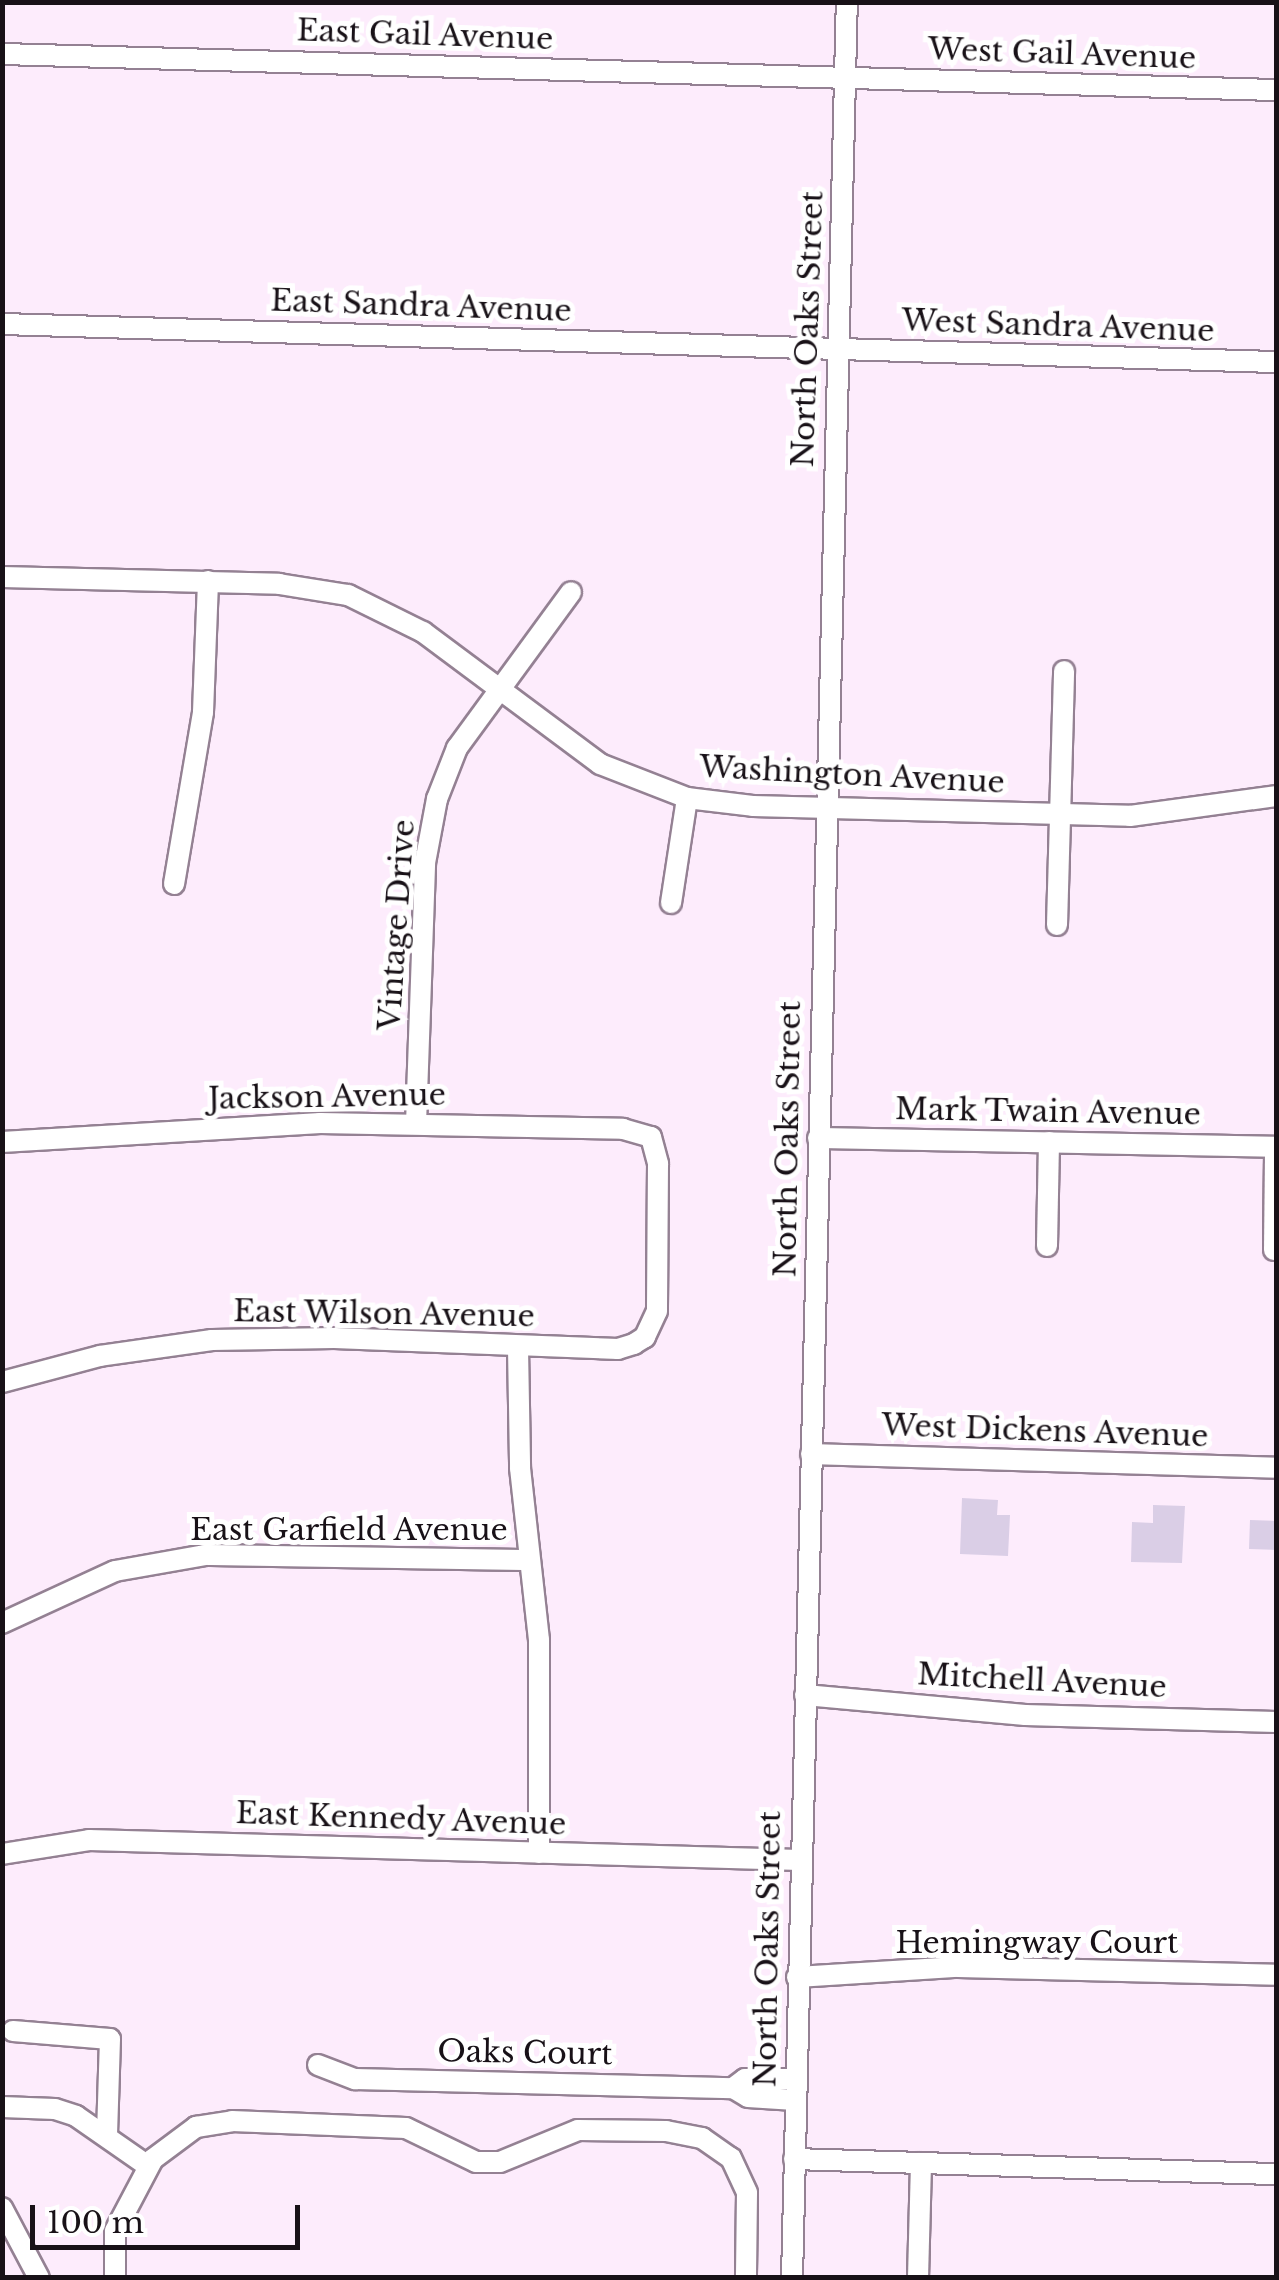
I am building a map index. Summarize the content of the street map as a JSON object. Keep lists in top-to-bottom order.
{
  "streets": {
    "street": [
      "East Gail Avenue",
      "West Gail Avenue",
      "East Sandra Avenue",
      "West Sandra Avenue",
      "North Oaks Street",
      "Washington Avenue",
      "Vintage Drive",
      "Jackson Avenue",
      "Mark Twain Avenue",
      "East Wilson Avenue",
      "West Dickens Avenue",
      "East Garfield Avenue",
      "Mitchell Avenue",
      "East Kennedy Avenue",
      "Hemingway Court",
      "Oaks Court"
    ]
  },
  "crossings": [
    ["East Gail Avenue", "West Gail Avenue"],
    ["East Gail Avenue", "North Oaks Street"],
    ["West Gail Avenue", "North Oaks Street"],
    ["East Sandra Avenue", "West Sandra Avenue"],
    ["East Sandra Avenue", "North Oaks Street"],
    ["West Sandra Avenue", "North Oaks Street"],
    ["North Oaks Street", "Washington Avenue"],
    ["North Oaks Street", "Mark Twain Avenue"],
    ["North Oaks Street", "West Dickens Avenue"],
    ["North Oaks Street", "Mitchell Avenue"],
    ["North Oaks Street", "East Kennedy Avenue"],
    ["North Oaks Street", "Hemingway Court"],
    ["North Oaks Street", "Oaks Court"],
    ["Washington Avenue", "Vintage Drive"],
    ["Vintage Drive", "Jackson Avenue"],
    ["Jackson Avenue", "East Wilson Avenue"]
  ],
  "scale_bar": "100 m"
}
